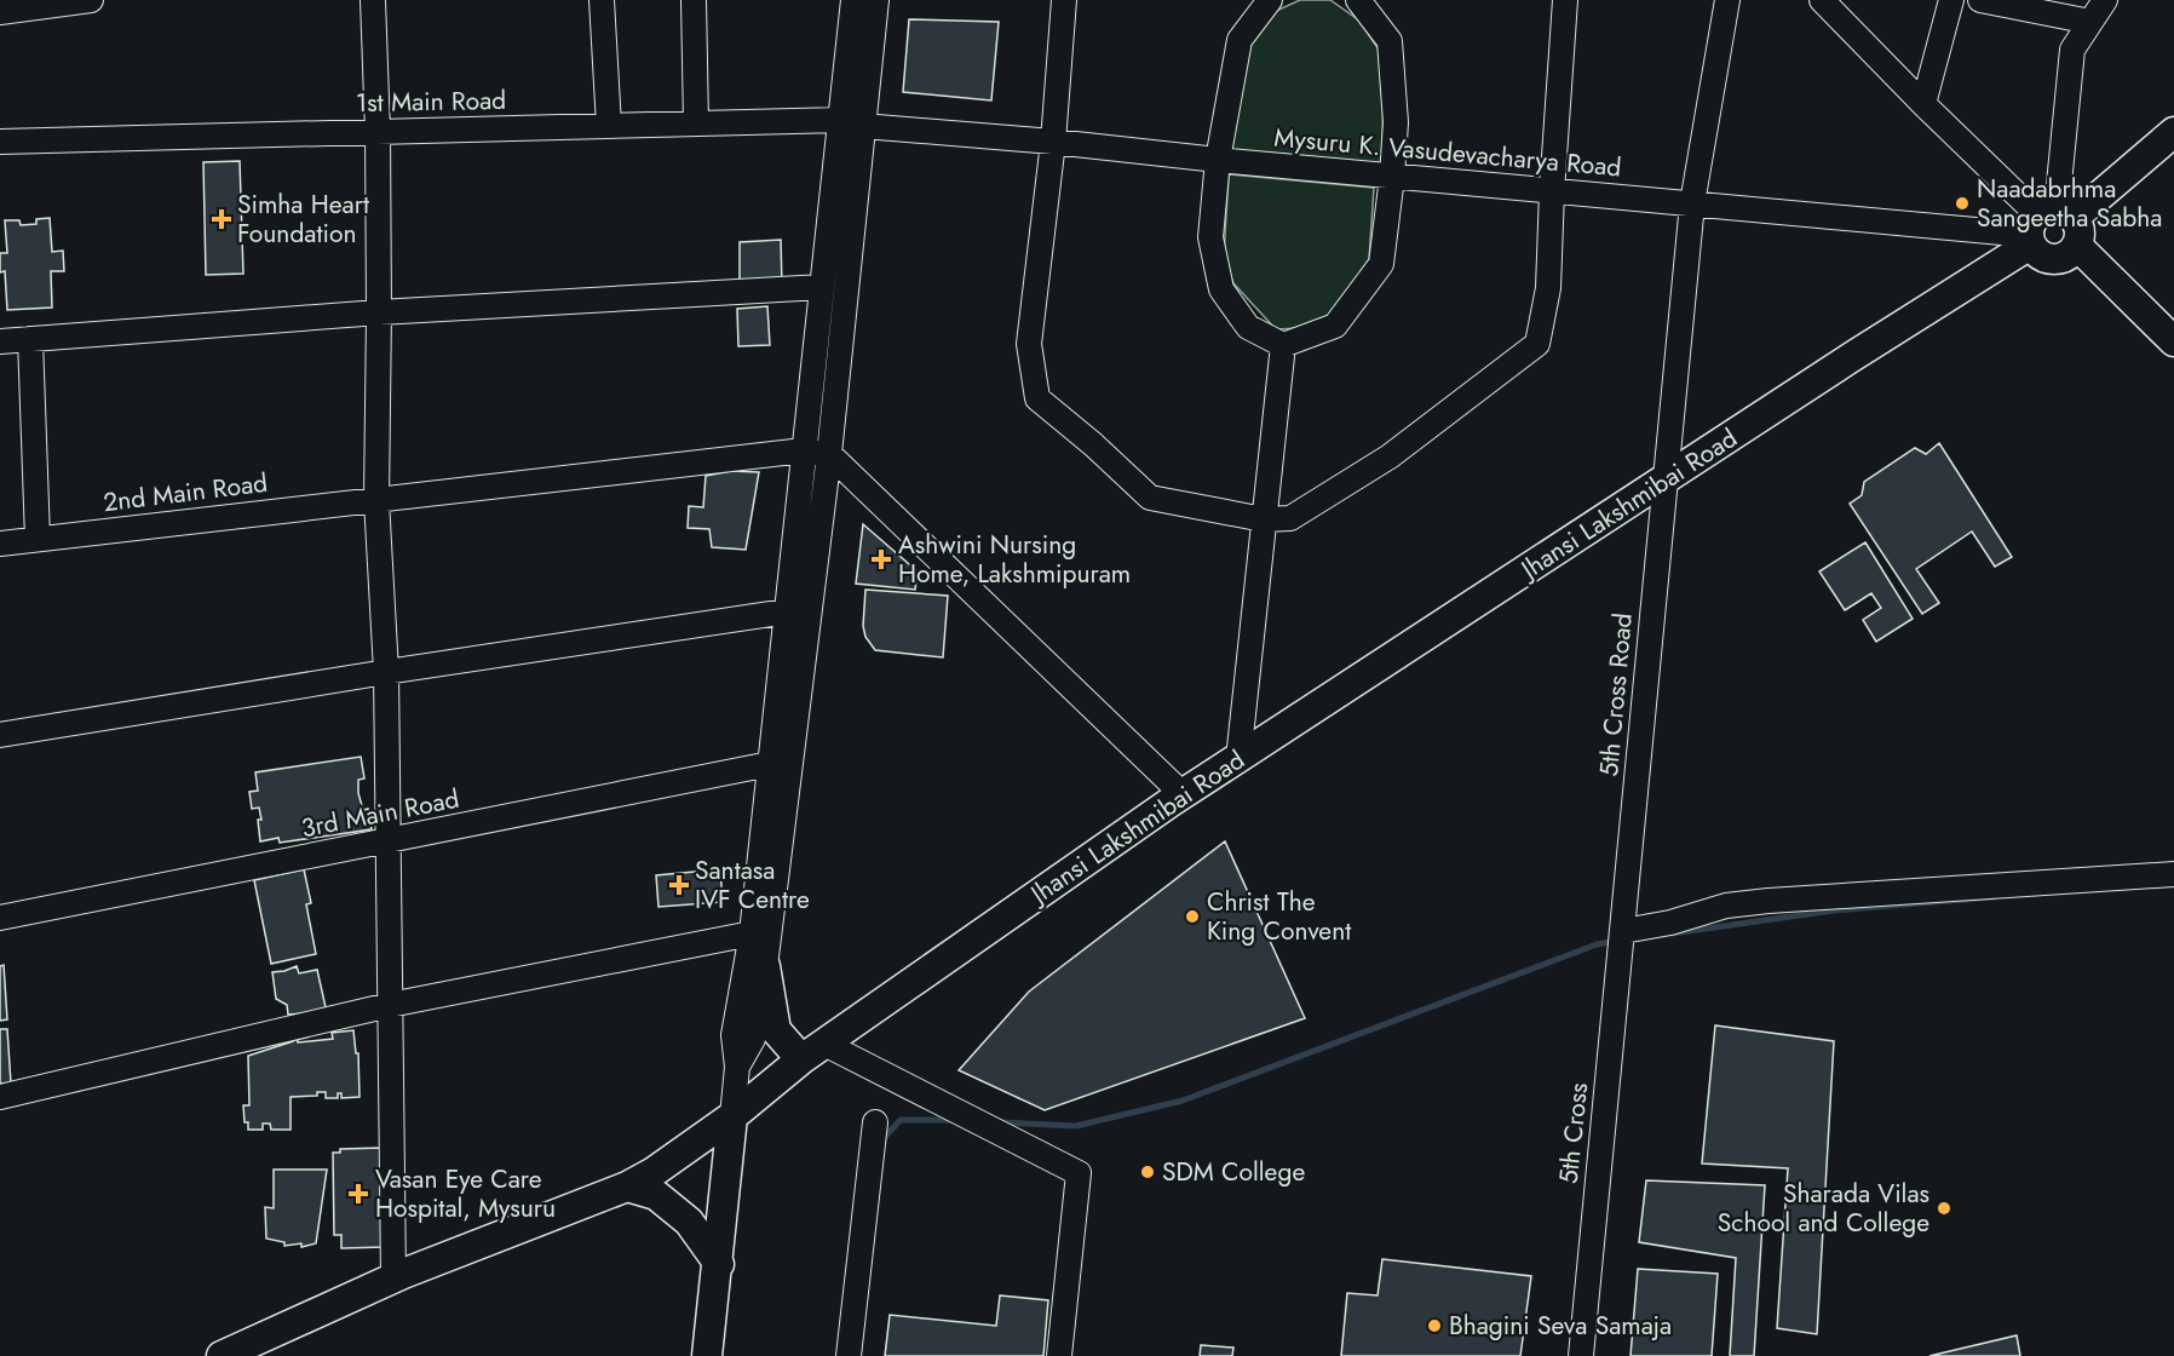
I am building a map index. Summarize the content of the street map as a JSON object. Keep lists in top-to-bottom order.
{
  "streets": {
    "main road": ["Jhansi Lakshmibai Road"],
    "street": [
      "1st Main Road",
      "Mysuru K. Vasudevacharya Road",
      "2nd Main Road",
      "5th Cross Road",
      "3rd Main Road",
      "5th Cross"
    ]
  },
  "crossings": [
    ["1st Main Road", "Mysuru K. Vasudevacharya Road"],
    ["Mysuru K. Vasudevacharya Road", "Jhansi Lakshmibai Road"],
    ["Mysuru K. Vasudevacharya Road", "5th Cross Road"],
    ["Jhansi Lakshmibai Road", "5th Cross Road"],
    ["5th Cross Road", "5th Cross"]
  ],
  "places": {
    "other": [
      "Naadabrhma Sangeetha Sabha",
      "Christ The King Convent",
      "SDM College",
      "Sharada Vilas School and College",
      "Bhagini Seva Samaja"
    ],
    "health": [
      "Simha Heart Foundation",
      "Ashwini Nursing Home, Lakshmipuram",
      "Santasa IVF Centre",
      "Vasan Eye Care Hospital, Mysuru"
    ]
  }
}
